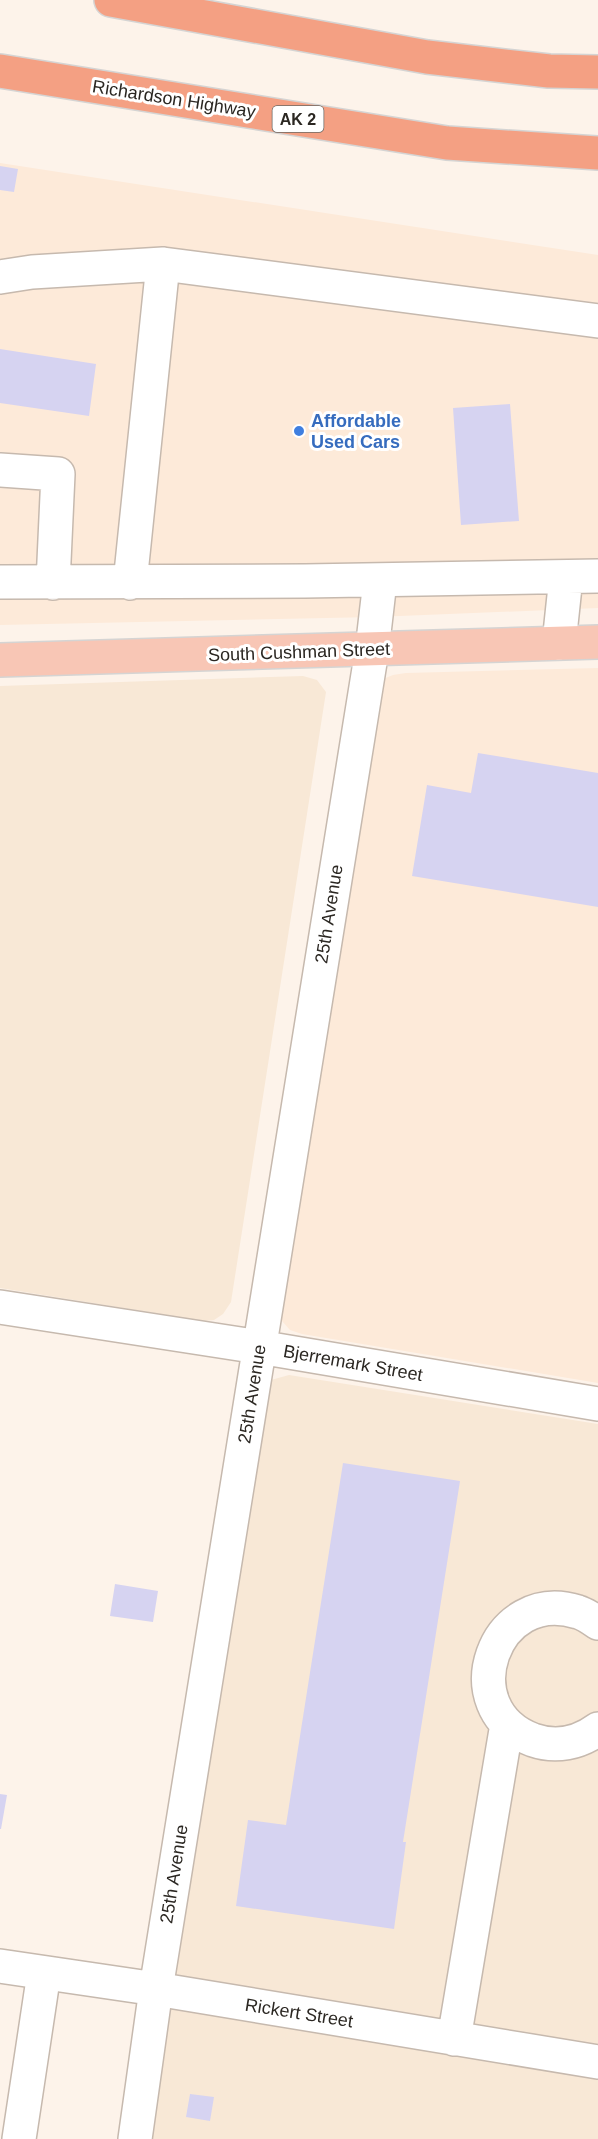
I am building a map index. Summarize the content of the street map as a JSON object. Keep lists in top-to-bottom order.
{
  "streets": {
    "highway": ["Richardson Highway", "AK 2"],
    "main road": ["South Cushman Street"],
    "street": ["25th Avenue", "Bjerremark Street", "Rickert Street"]
  },
  "crossings": [
    ["South Cushman Street", "25th Avenue"],
    ["25th Avenue", "Bjerremark Street"],
    ["25th Avenue", "Rickert Street"]
  ],
  "places": ["Affordable Used Cars"]
}
